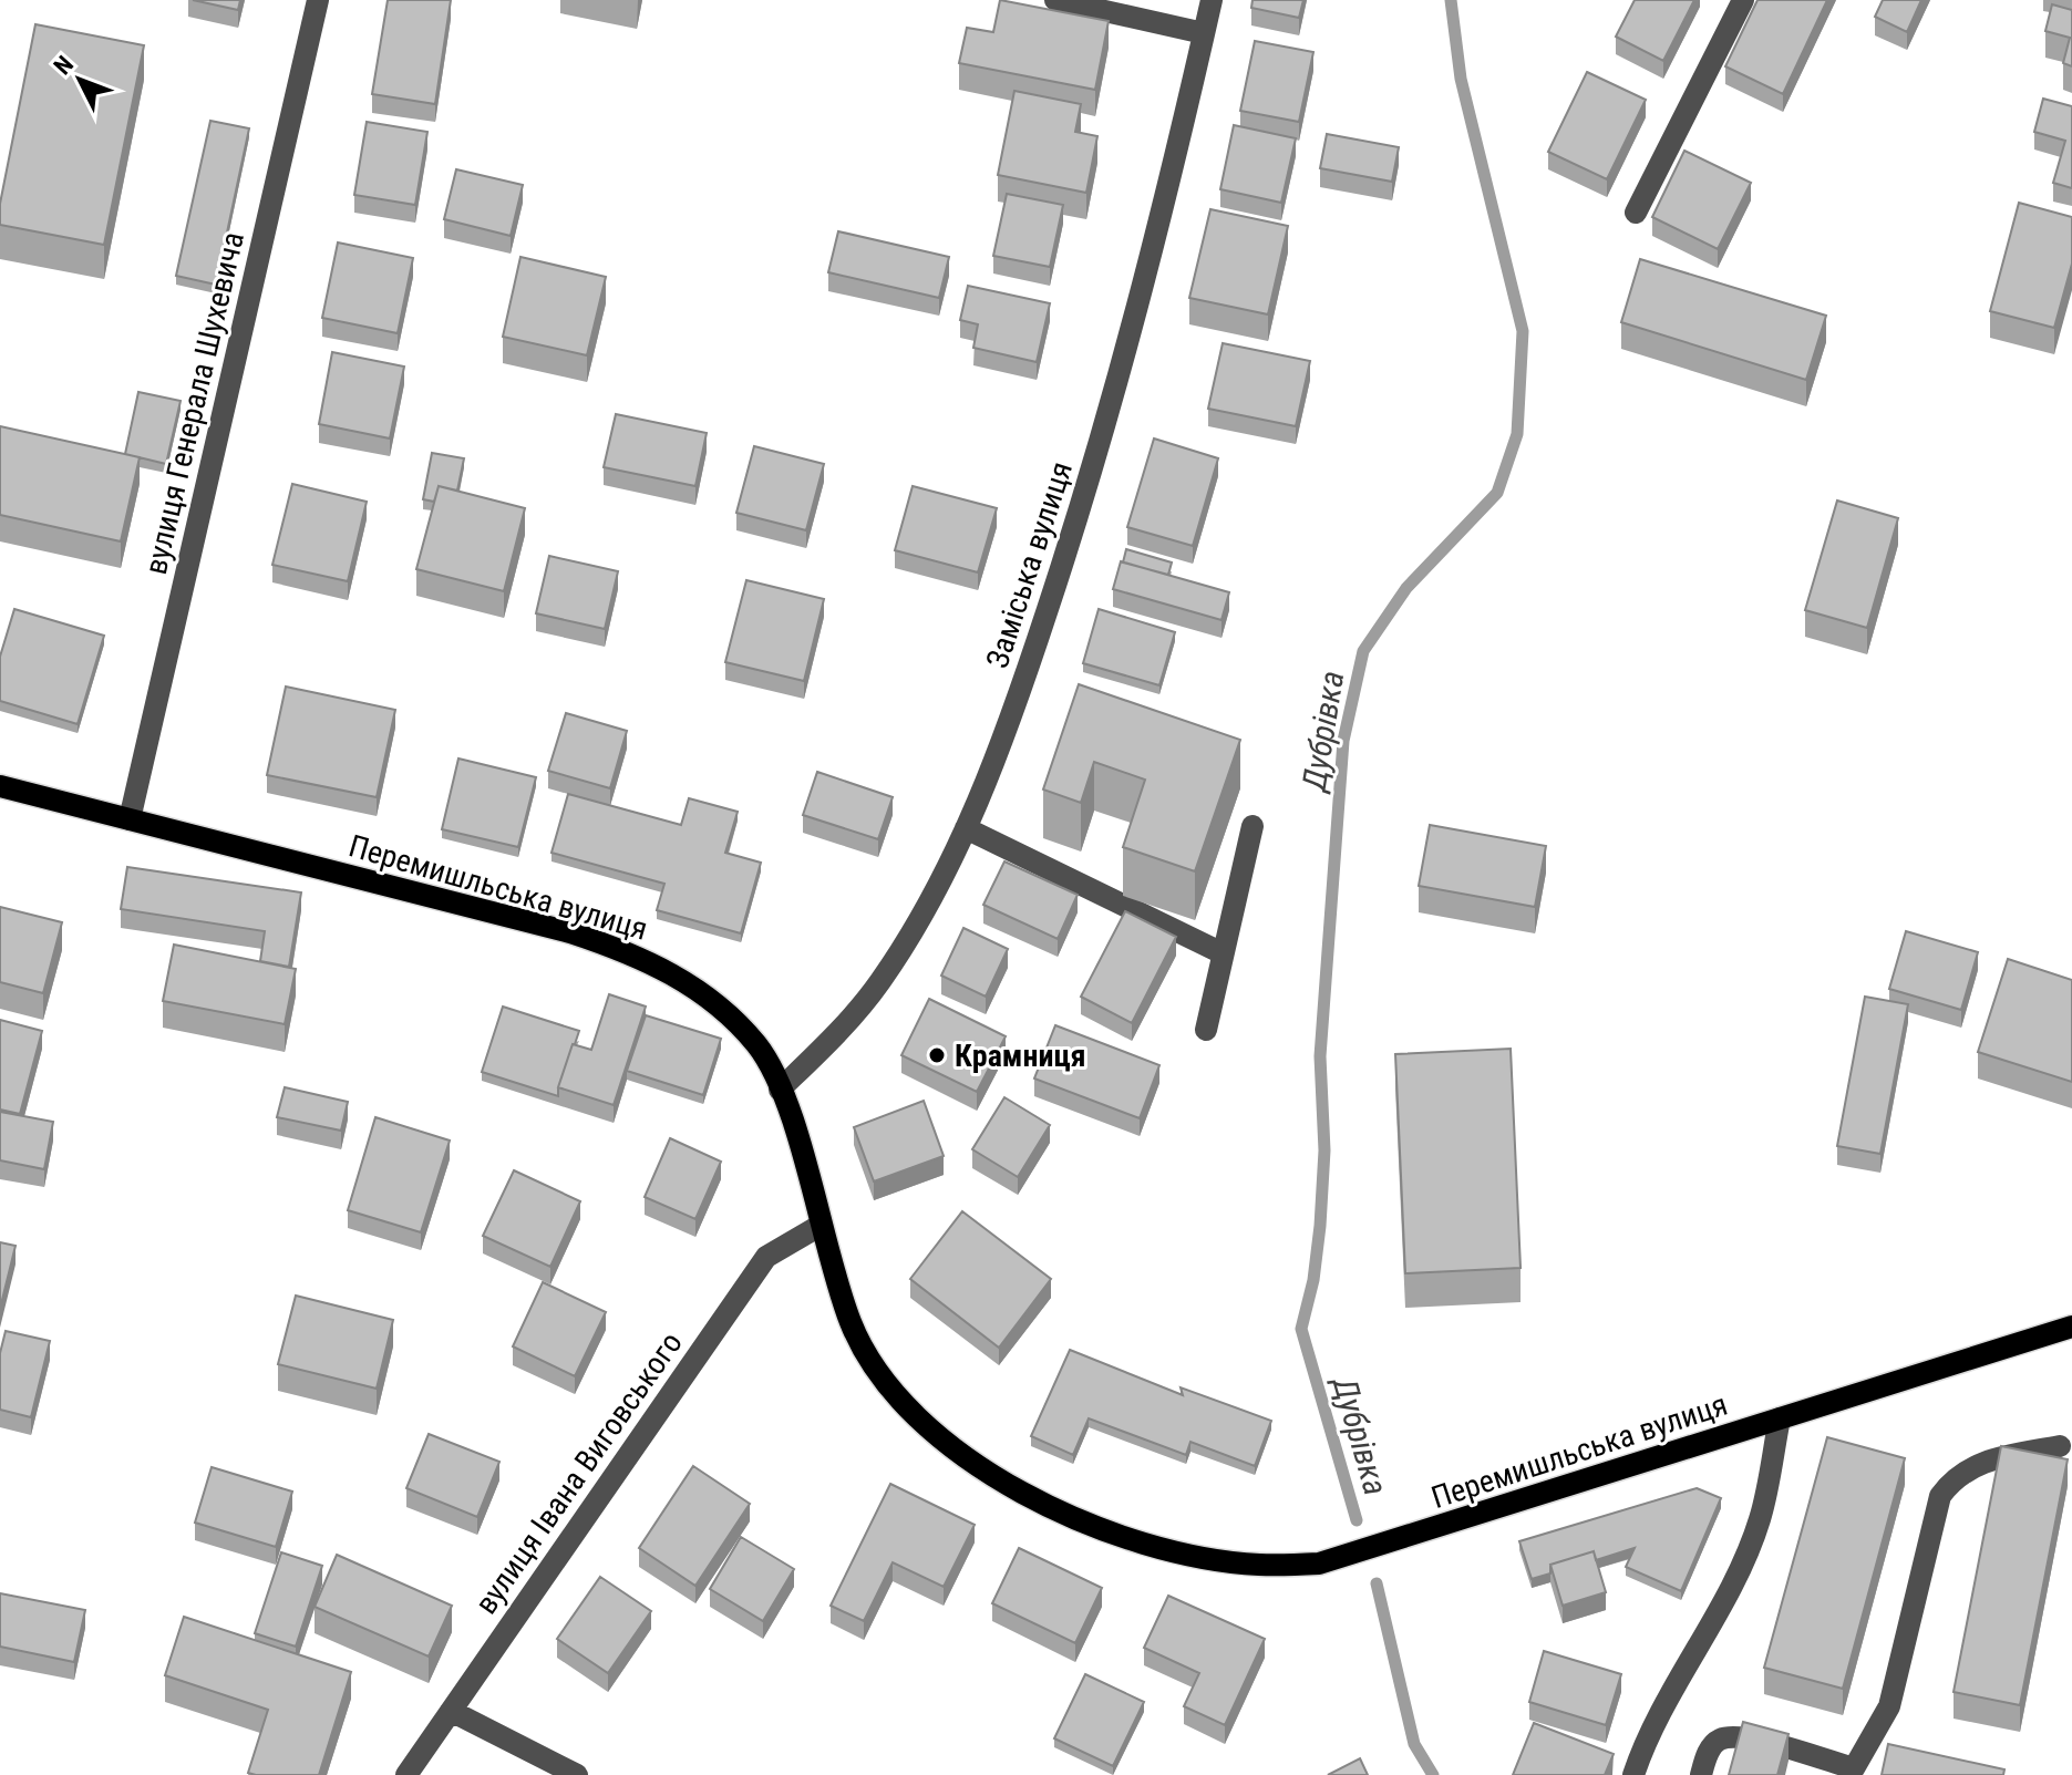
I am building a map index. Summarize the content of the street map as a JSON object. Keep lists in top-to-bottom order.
{
  "streets": {
    "main road": ["Перемишльська вулиця"],
    "street": ["вулиця Генерала Шухевича", "Заміська вулиця", "вулиця Івана Виговського"]
  },
  "crossings": [
    ["вулиця Генерала Шухевича", "Перемишльська вулиця"],
    ["Заміська вулиця", "Перемишльська вулиця"],
    ["Перемишльська вулиця", "вулиця Івана Виговського"]
  ],
  "water": ["Дубрівка"],
  "places": ["Крамниця"],
  "north": "top left"
}
